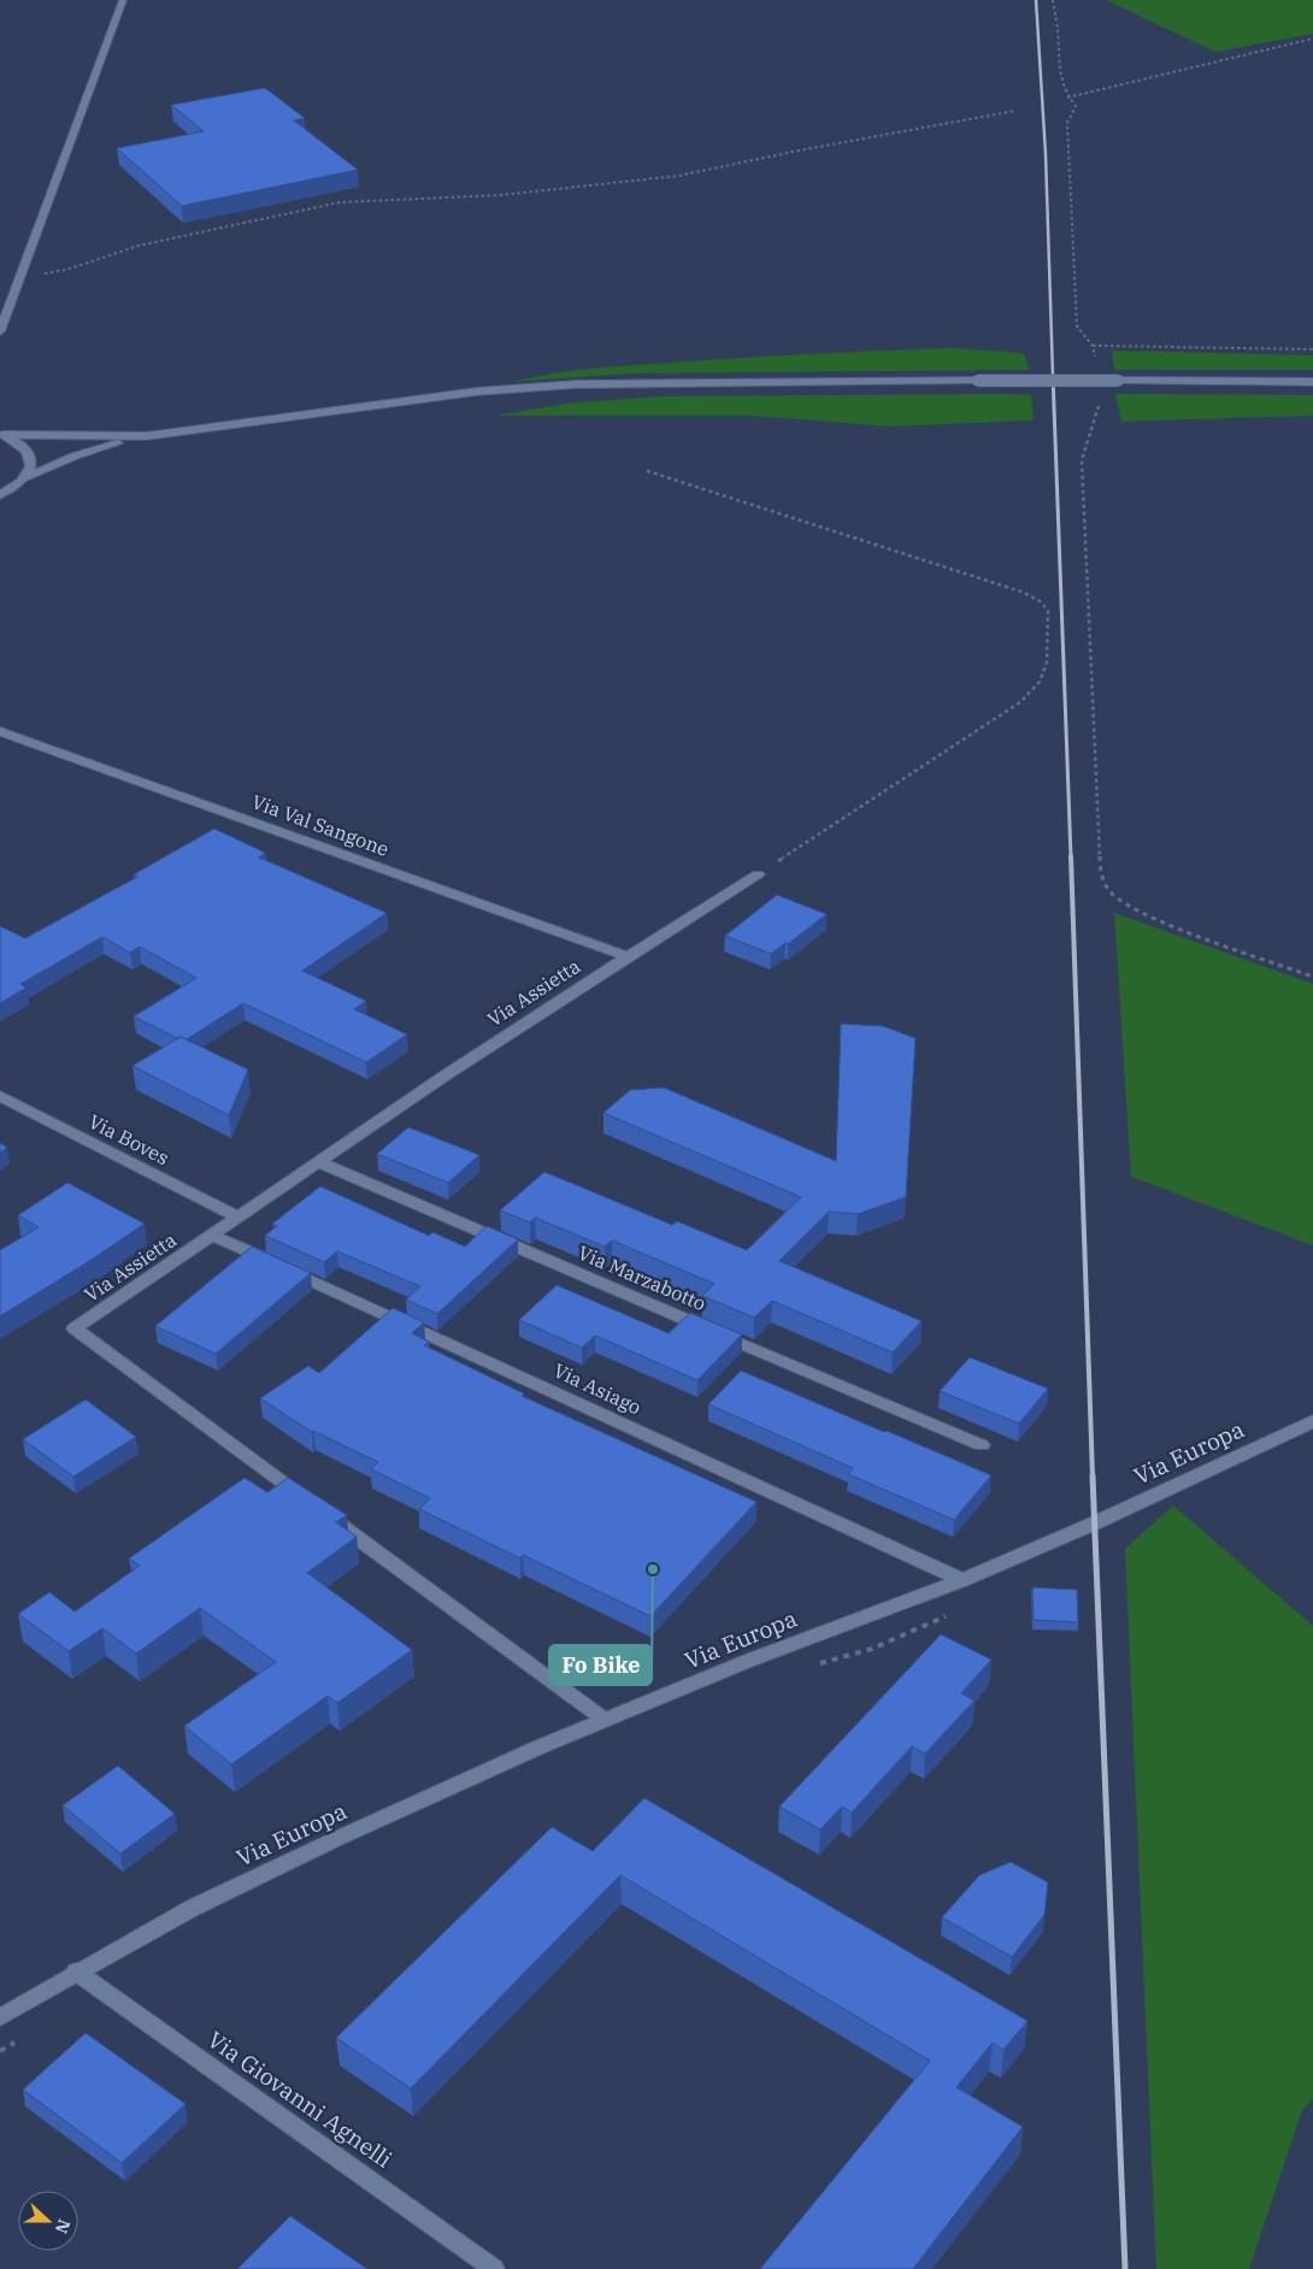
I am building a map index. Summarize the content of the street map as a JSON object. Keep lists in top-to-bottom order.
{
  "streets": {
    "street": [
      "Via Val Sangone",
      "Via Assietta",
      "Via Boves",
      "Via Marzabotto",
      "Via Asiago",
      "Via Europa",
      "Via Giovanni Agnelli"
    ]
  },
  "crossings": [
    ["Via Val Sangone", "Via Assietta"],
    ["Via Assietta", "Via Boves"],
    ["Via Assietta", "Via Marzabotto"],
    ["Via Assietta", "Via Asiago"],
    ["Via Assietta", "Via Europa"],
    ["Via Asiago", "Via Europa"],
    ["Via Europa", "Via Giovanni Agnelli"]
  ],
  "places": ["Fo Bike"],
  "north": "right"
}
